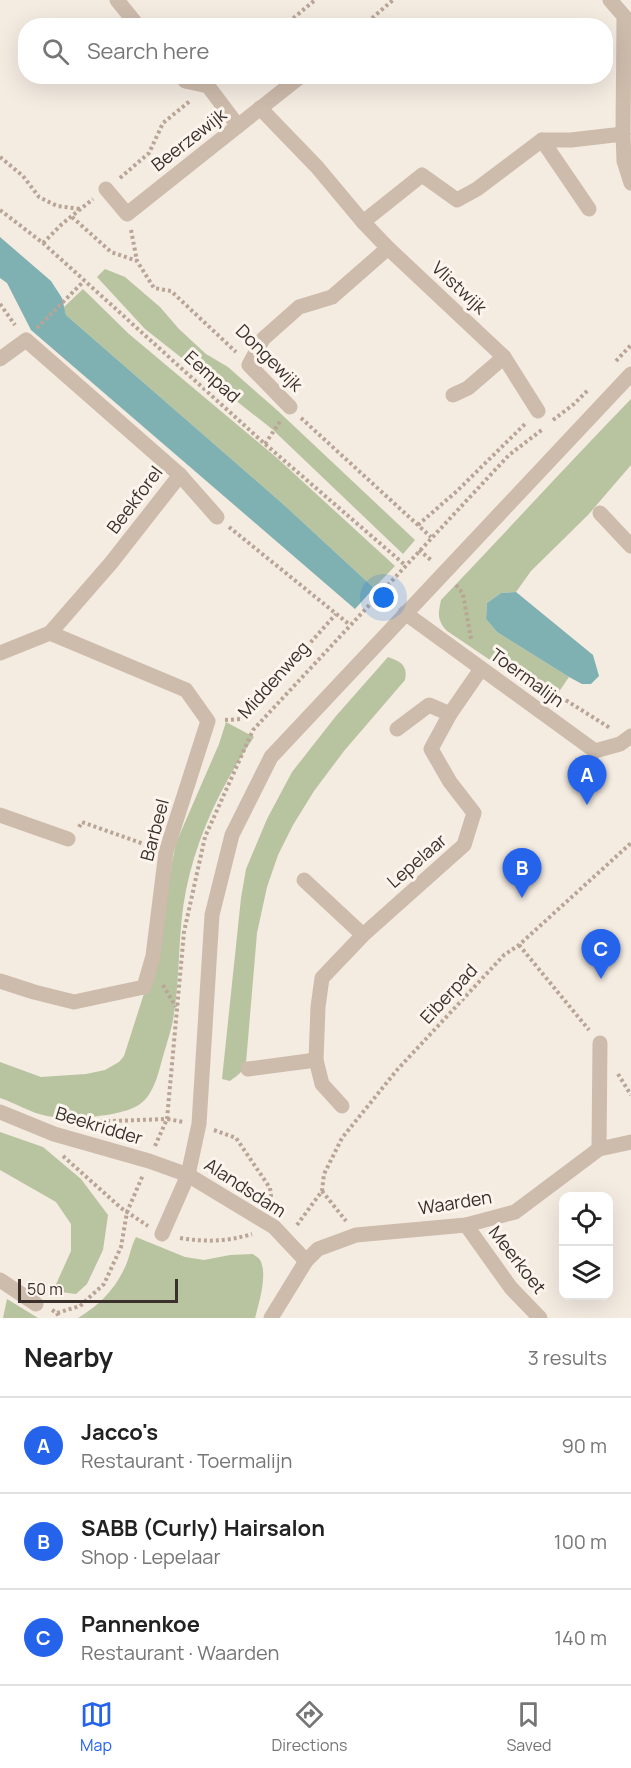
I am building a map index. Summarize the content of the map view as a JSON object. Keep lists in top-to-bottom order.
{
  "streets": {
    "street": [
      "Beerzewijk",
      "Vlistwijk",
      "Dongewijk",
      "Beekforel",
      "Toermalijn",
      "Barbeel",
      "Lepelaar",
      "Beekridder",
      "Alandsdam",
      "Waarden",
      "Meerkoet"
    ],
    "path": ["Eempad", "Middenweg", "Eiberpad"]
  },
  "crossings": [
    ["Dongewijk", "Middenweg"],
    ["Eempad", "Middenweg"],
    ["Toermalijn", "Lepelaar"],
    ["Middenweg", "Beekridder"],
    ["Beekridder", "Alandsdam"],
    ["Alandsdam", "Waarden"],
    ["Waarden", "Meerkoet"]
  ],
  "scale_bar": "50 m",
  "page": {
    "search": "Search here",
    "pins": ["A", "B", "C"],
    "scale": "50 m",
    "heading": ["Nearby", "3 results"],
    "list": [
      {
        "mark": "A",
        "name": "Jacco's",
        "note": "Restaurant · Toermalijn",
        "value": "90 m"
      },
      {
        "mark": "B",
        "name": "SABB (Curly) Hairsalon",
        "note": "Shop · Lepelaar",
        "value": "100 m"
      },
      {
        "mark": "C",
        "name": "Pannenkoe",
        "note": "Restaurant · Waarden",
        "value": "140 m"
      }
    ],
    "nav": ["Map", "Directions", "Saved"]
  }
}
